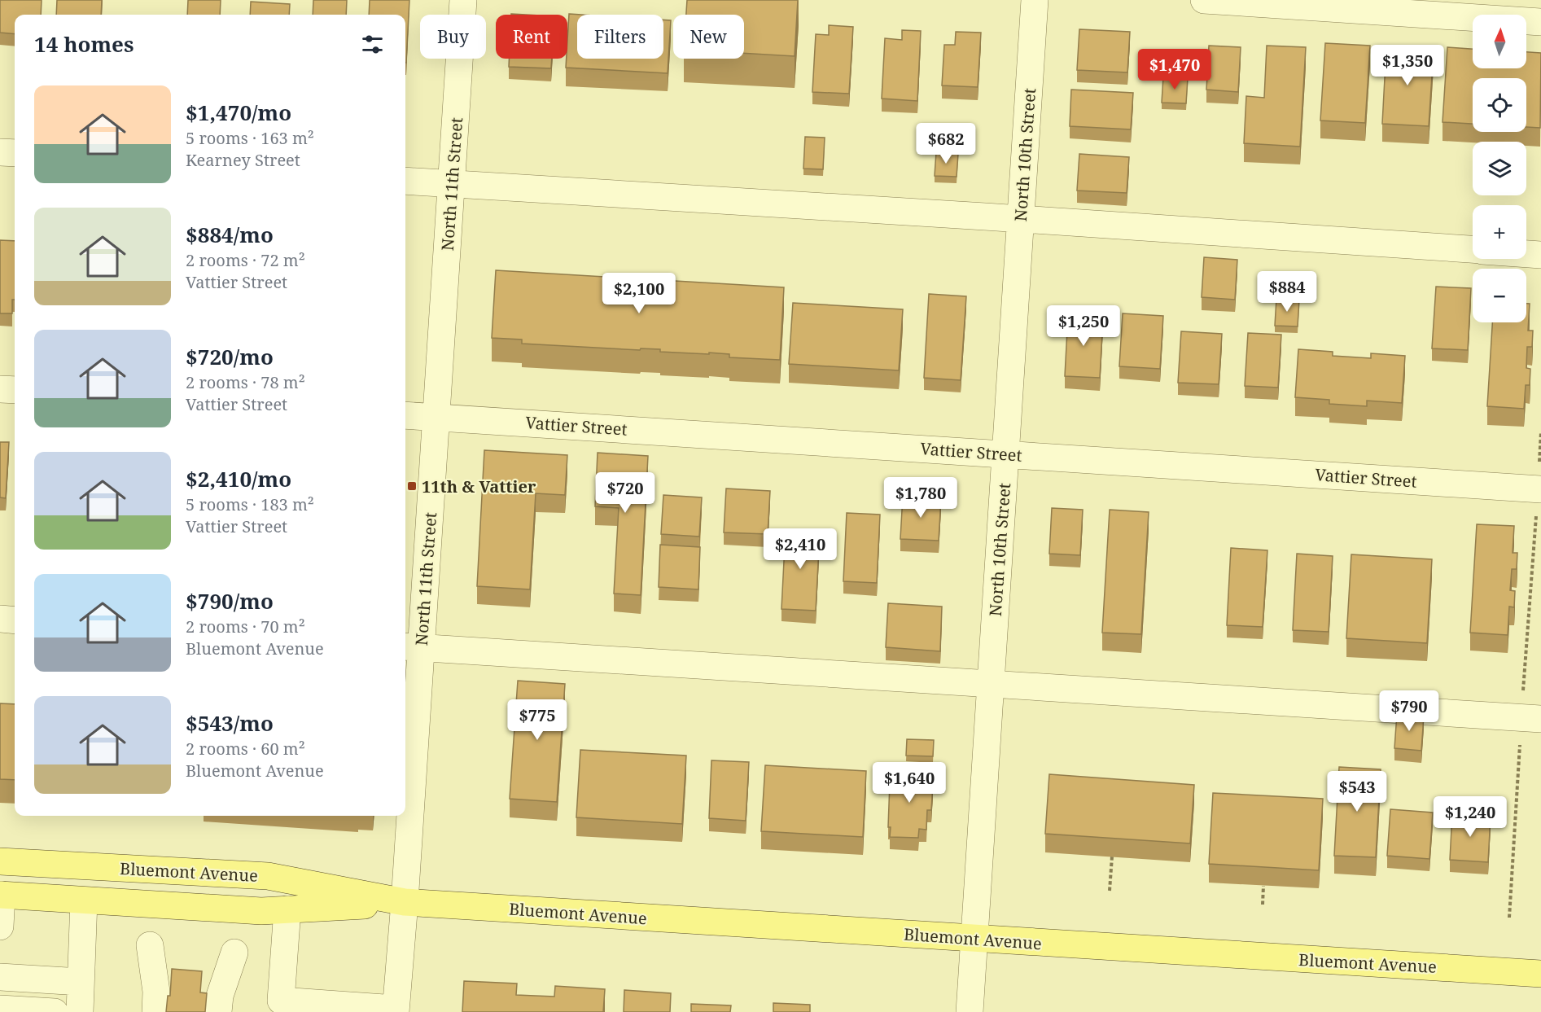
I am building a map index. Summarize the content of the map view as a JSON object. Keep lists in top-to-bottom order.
{
  "streets": {
    "main road": ["Bluemont Avenue"],
    "street": ["North 10th Street", "North 11th Street", "Vattier Street"]
  },
  "crossings": [
    ["North 10th Street", "Vattier Street"],
    ["North 10th Street", "Bluemont Avenue"],
    ["North 11th Street", "Vattier Street"],
    ["North 11th Street", "Bluemont Avenue"]
  ],
  "places": {
    "transit": ["11th & Vattier"]
  },
  "north": "top",
  "page": {
    "map_buttons": ["+", "−"],
    "chip": [
      "Buy",
      "Rent",
      "Filters",
      "New"
    ],
    "heading": "14 homes",
    "price": [
      "$1,350",
      "$1,470",
      "$682",
      "$884",
      "$2,100",
      "$1,250",
      "$720",
      "$1,780",
      "$2,410",
      "$790",
      "$775",
      "$1,640",
      "$543",
      "$1,240"
    ],
    "list": [
      {
        "name": "$1,470/mo",
        "note": "5 rooms · 163 m² · Kearney Street"
      },
      {
        "name": "$884/mo",
        "note": "2 rooms · 72 m² · Vattier Street"
      },
      {
        "name": "$720/mo",
        "note": "2 rooms · 78 m² · Vattier Street"
      },
      {
        "name": "$2,410/mo",
        "note": "5 rooms · 183 m² · Vattier Street"
      },
      {
        "name": "$790/mo",
        "note": "2 rooms · 70 m² · Bluemont Avenue"
      },
      {
        "name": "$543/mo",
        "note": "2 rooms · 60 m² · Bluemont Avenue"
      }
    ]
  }
}
